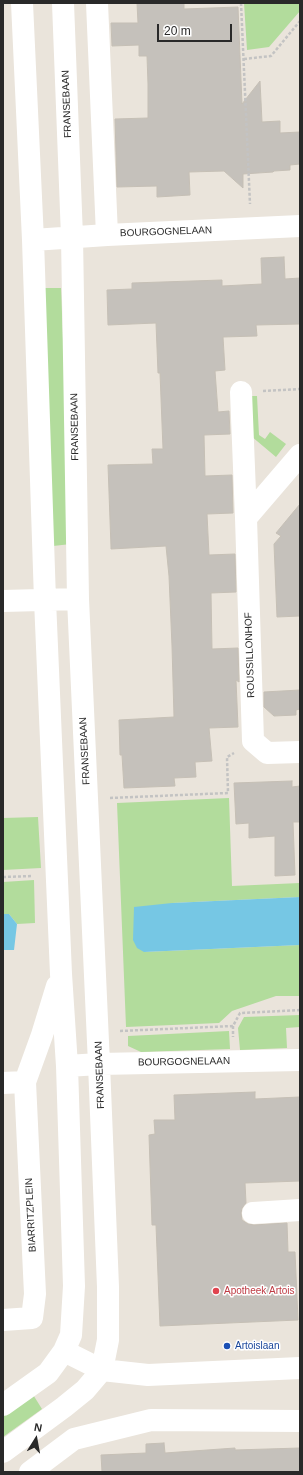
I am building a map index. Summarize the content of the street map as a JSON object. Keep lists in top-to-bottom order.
{
  "streets": {
    "street": [
      "FRANSEBAAN",
      "BOURGOGNELAAN",
      "ROUSSILLONHOF",
      "BIARRITZPLEIN"
    ]
  },
  "crossings": [
    ["FRANSEBAAN", "BOURGOGNELAAN"]
  ],
  "places": ["Apotheek Artois", "Artoislaan"],
  "scale_bar": "20 m",
  "north": "top"
}
